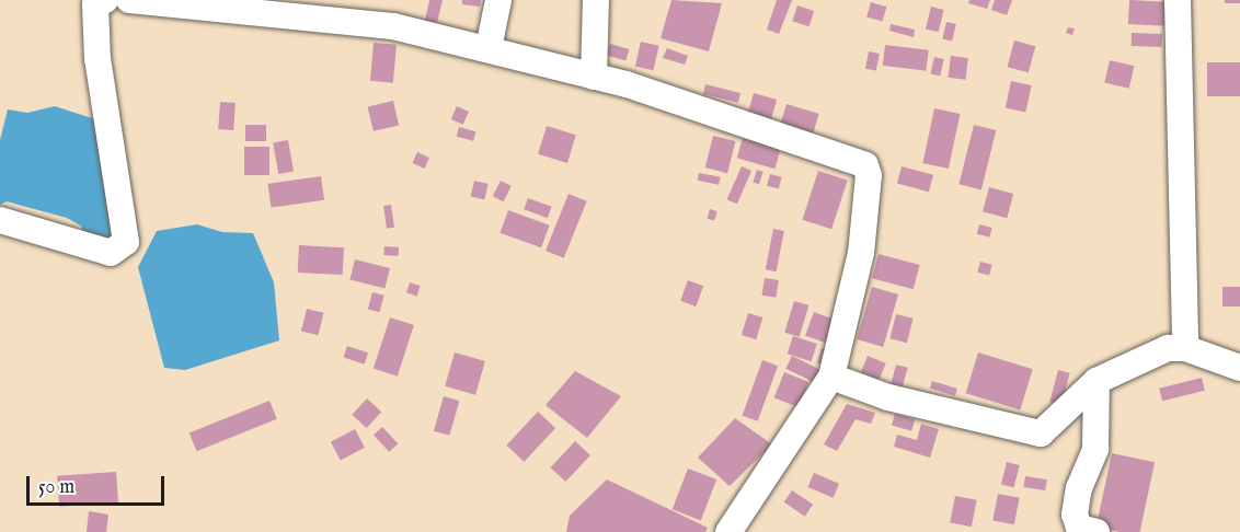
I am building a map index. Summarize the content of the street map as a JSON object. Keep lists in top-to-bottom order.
{
  "scale_bar": "50 m"
}
